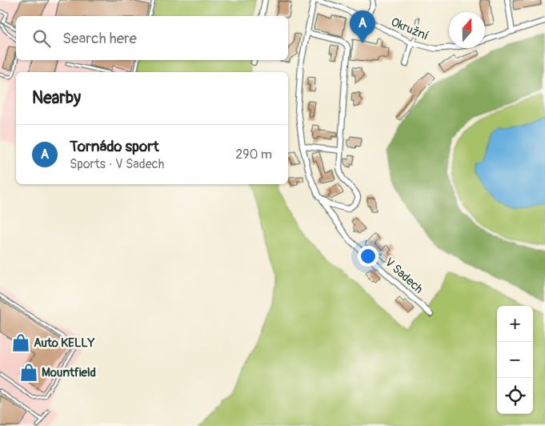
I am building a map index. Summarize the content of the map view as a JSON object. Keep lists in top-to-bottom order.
{
  "streets": {
    "street": ["Okružní", "V Sadech"]
  },
  "crossings": [
    ["Okružní", "V Sadech"]
  ],
  "places": {
    "shop": ["Auto KELLY", "Mountfield"]
  },
  "north": "top",
  "page": {
    "pins": "A",
    "search": "Search here",
    "heading": "Nearby",
    "list": [
      {
        "mark": "A",
        "name": "Tornádo sport",
        "note": "Sports · V Sadech",
        "value": "290 m"
      }
    ],
    "map_buttons": ["+", "−"]
  }
}
